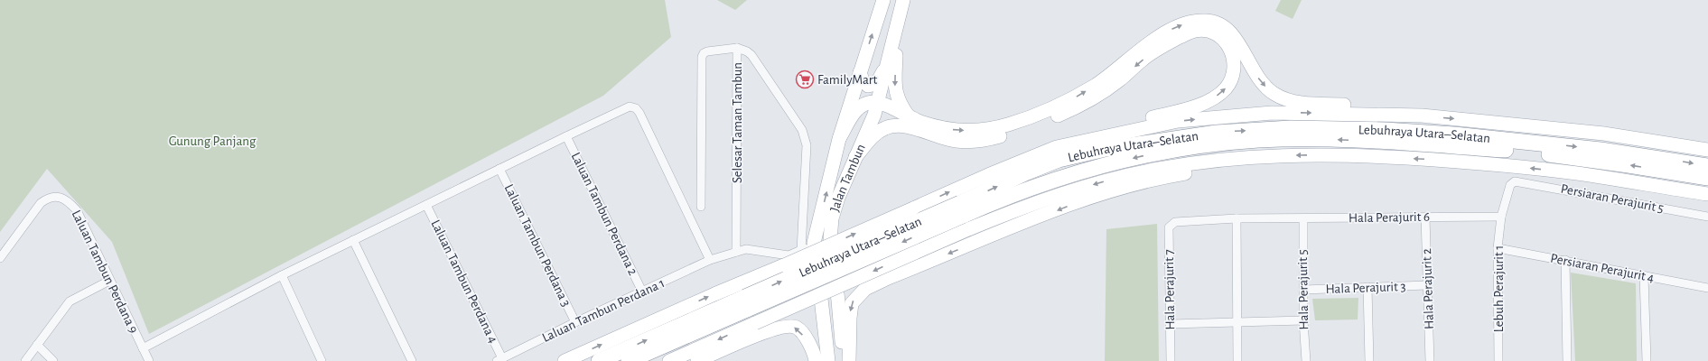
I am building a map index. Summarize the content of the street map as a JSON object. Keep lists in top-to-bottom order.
{
  "streets": {
    "highway": ["Lebuhraya Utara–Selatan"],
    "main road": ["Jalan Tambun"],
    "street": [
      "Selesar Taman Tambun",
      "Persiaran Perajurit 5",
      "Laluan Tambun Perdana 2",
      "Hala Perajurit 6",
      "Laluan Tambun Perdana 3",
      "Persiaran Perajurit 4",
      "Laluan Tambun Perdana 9",
      "Laluan Tambun Perdana 4",
      "Hala Perajurit 3",
      "Hala Perajurit 2",
      "Lebuh Perajurit 1",
      "Hala Perajurit 7",
      "Hala Perajurit 5",
      "Laluan Tambun Perdana 1"
    ]
  },
  "crossings": [
    ["Selesar Taman Tambun", "Laluan Tambun Perdana 1"],
    ["Jalan Tambun", "Laluan Tambun Perdana 1"],
    ["Persiaran Perajurit 5", "Hala Perajurit 6"],
    ["Persiaran Perajurit 5", "Lebuh Perajurit 1"],
    ["Laluan Tambun Perdana 2", "Laluan Tambun Perdana 1"],
    ["Hala Perajurit 6", "Hala Perajurit 2"],
    ["Hala Perajurit 6", "Lebuh Perajurit 1"],
    ["Hala Perajurit 6", "Hala Perajurit 7"],
    ["Hala Perajurit 6", "Hala Perajurit 5"],
    ["Laluan Tambun Perdana 3", "Laluan Tambun Perdana 1"],
    ["Persiaran Perajurit 4", "Lebuh Perajurit 1"],
    ["Laluan Tambun Perdana 4", "Laluan Tambun Perdana 1"],
    ["Hala Perajurit 3", "Hala Perajurit 2"],
    ["Hala Perajurit 3", "Hala Perajurit 5"]
  ],
  "parks": ["Gunung Panjang"],
  "places": {
    "supermarket": ["FamilyMart"]
  }
}
